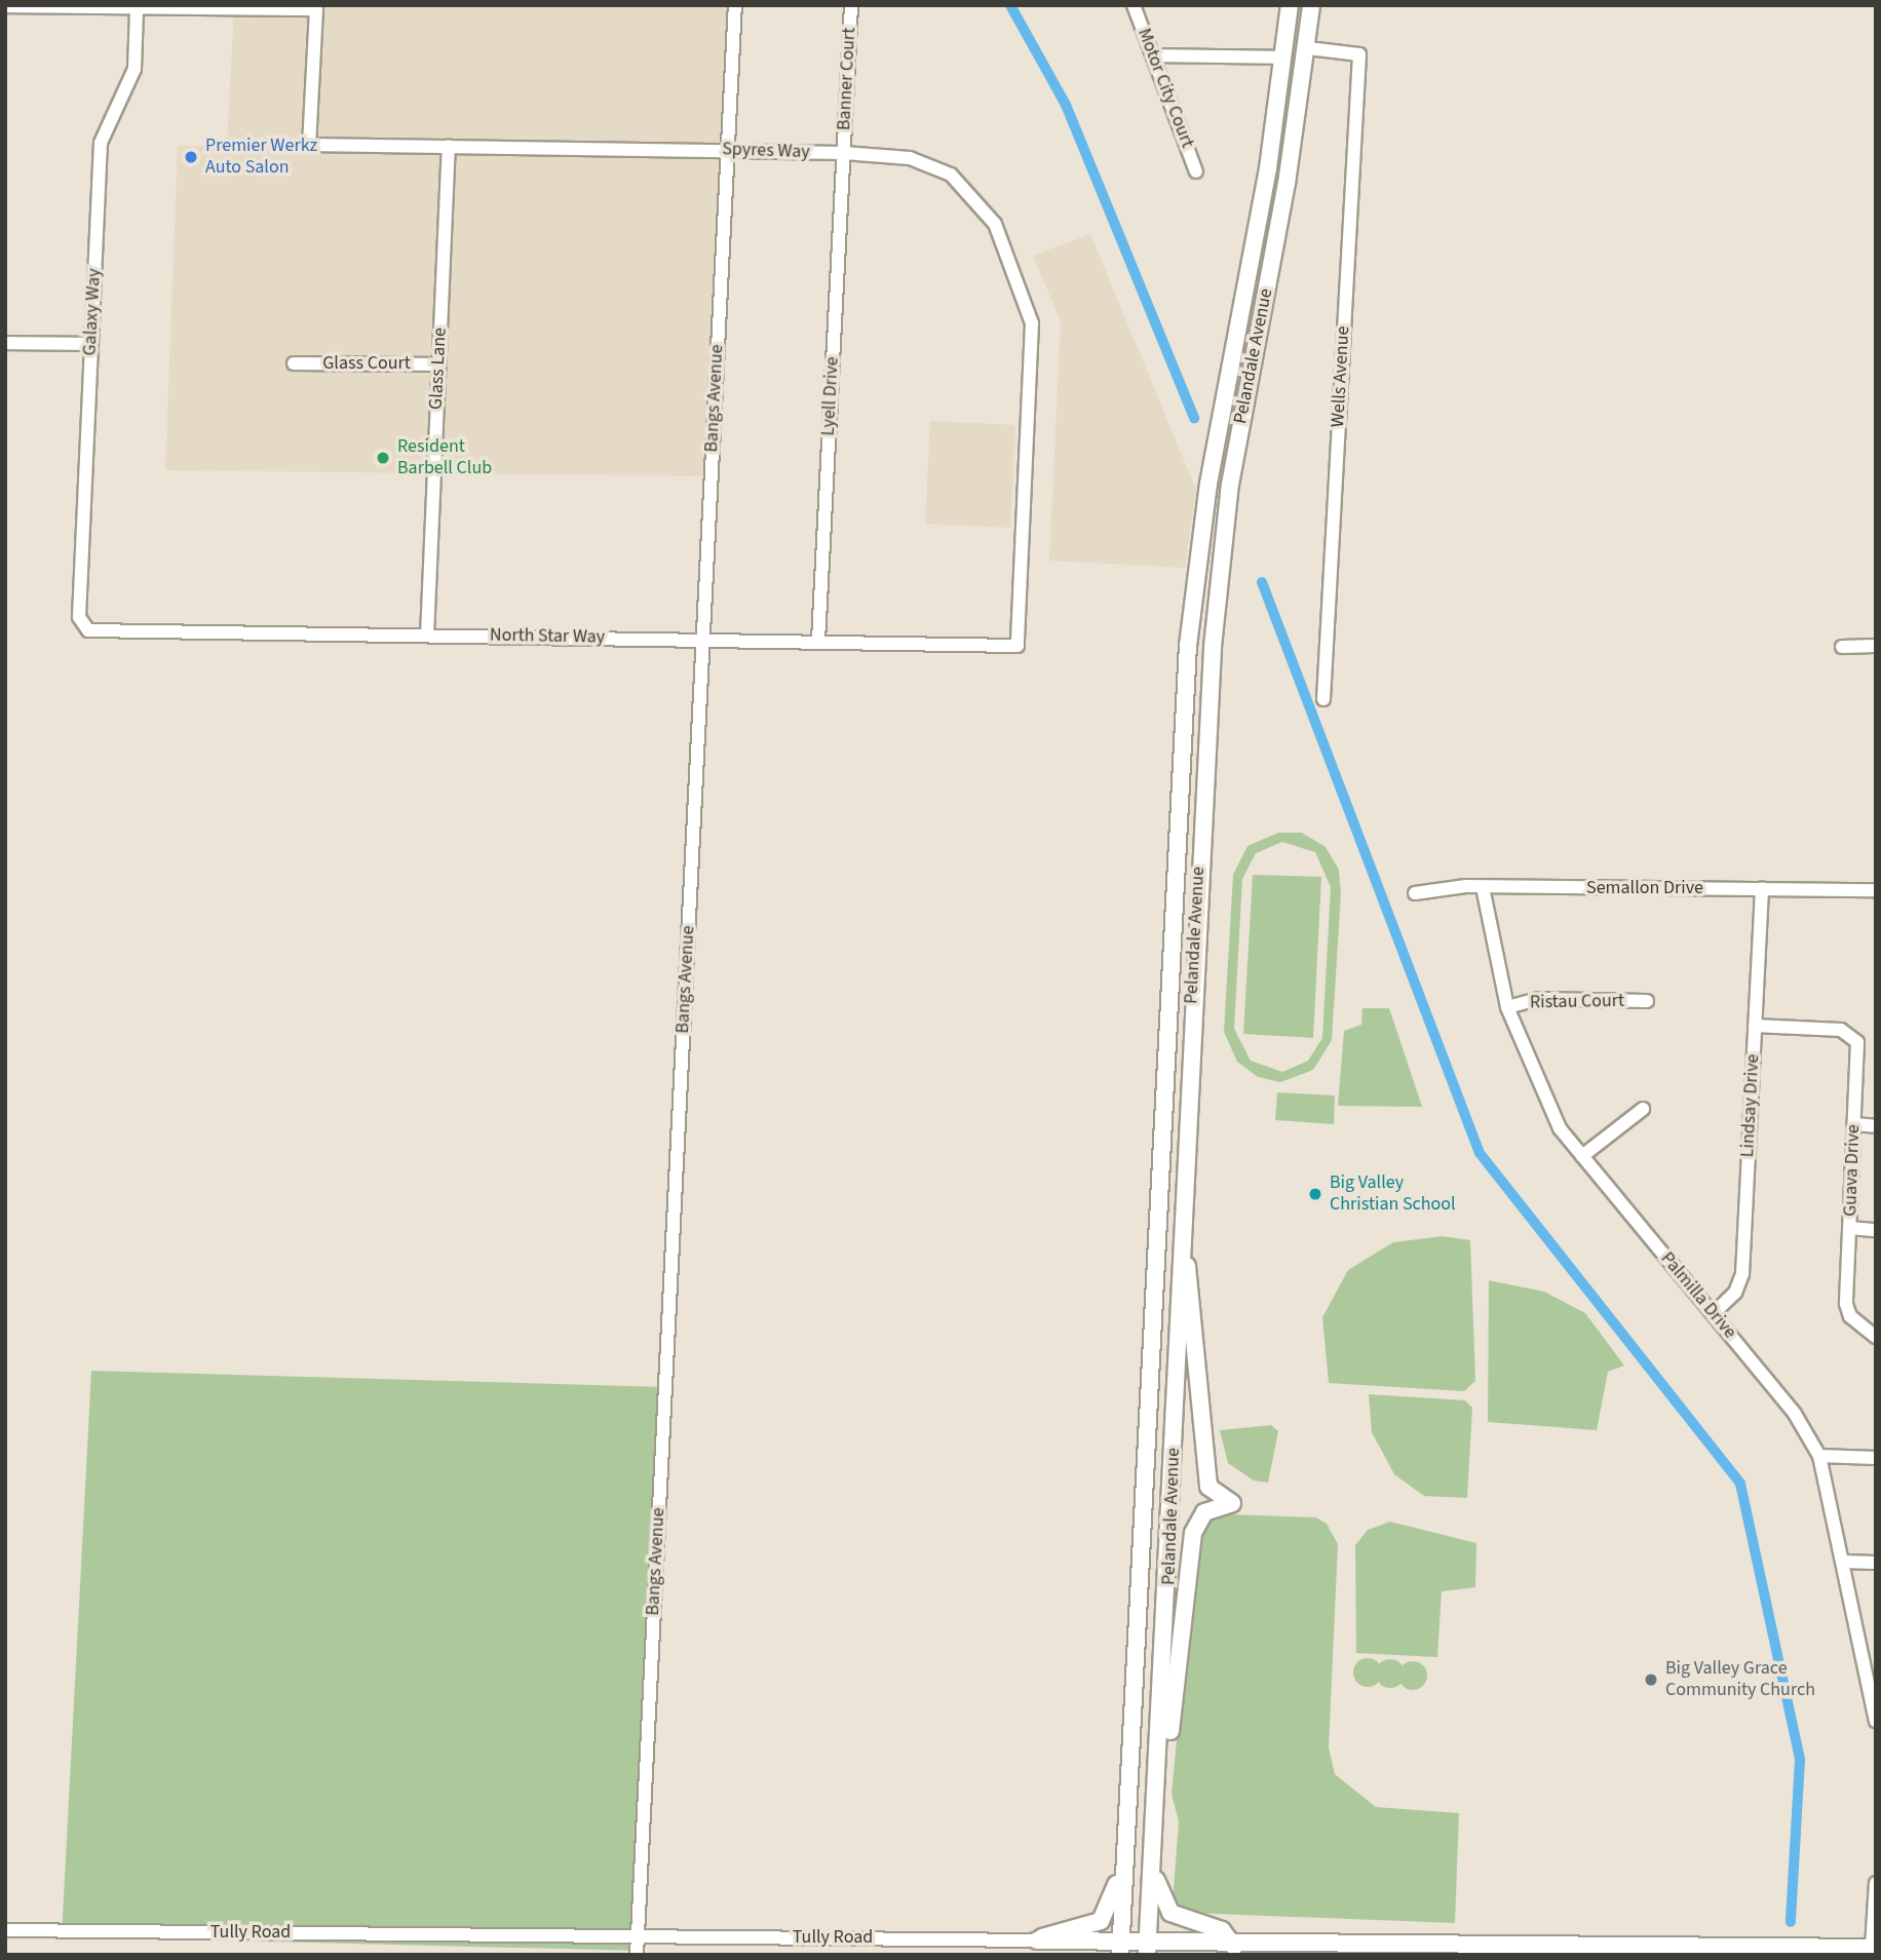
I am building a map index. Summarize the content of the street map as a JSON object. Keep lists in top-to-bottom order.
{
  "streets": {
    "main road": ["Pelandale Avenue", "Tully Road"],
    "street": [
      "Banner Court",
      "Motor City Court",
      "Spyres Way",
      "Galaxy Way",
      "Glass Court",
      "Glass Lane",
      "Wells Avenue",
      "Lyell Drive",
      "Bangs Avenue",
      "North Star Way",
      "Semallon Drive",
      "Ristau Court",
      "Lindsay Drive",
      "Guava Drive",
      "Palmilla Drive"
    ]
  },
  "crossings": [
    ["Banner Court", "Spyres Way"],
    ["Banner Court", "Lyell Drive"],
    ["Spyres Way", "Glass Lane"],
    ["Spyres Way", "Lyell Drive"],
    ["Spyres Way", "Bangs Avenue"],
    ["Spyres Way", "North Star Way"],
    ["Galaxy Way", "North Star Way"],
    ["Pelandale Avenue", "Wells Avenue"],
    ["Pelandale Avenue", "Tully Road"],
    ["Glass Court", "Glass Lane"],
    ["Glass Lane", "North Star Way"],
    ["Lyell Drive", "North Star Way"],
    ["Bangs Avenue", "North Star Way"],
    ["Bangs Avenue", "Tully Road"],
    ["Semallon Drive", "Lindsay Drive"],
    ["Semallon Drive", "Palmilla Drive"],
    ["Ristau Court", "Palmilla Drive"],
    ["Lindsay Drive", "Guava Drive"],
    ["Lindsay Drive", "Palmilla Drive"]
  ],
  "places": [
    "Premier Werkz Auto Salon",
    "Resident Barbell Club",
    "Big Valley Christian School",
    "Big Valley Grace Community Church"
  ]
}
